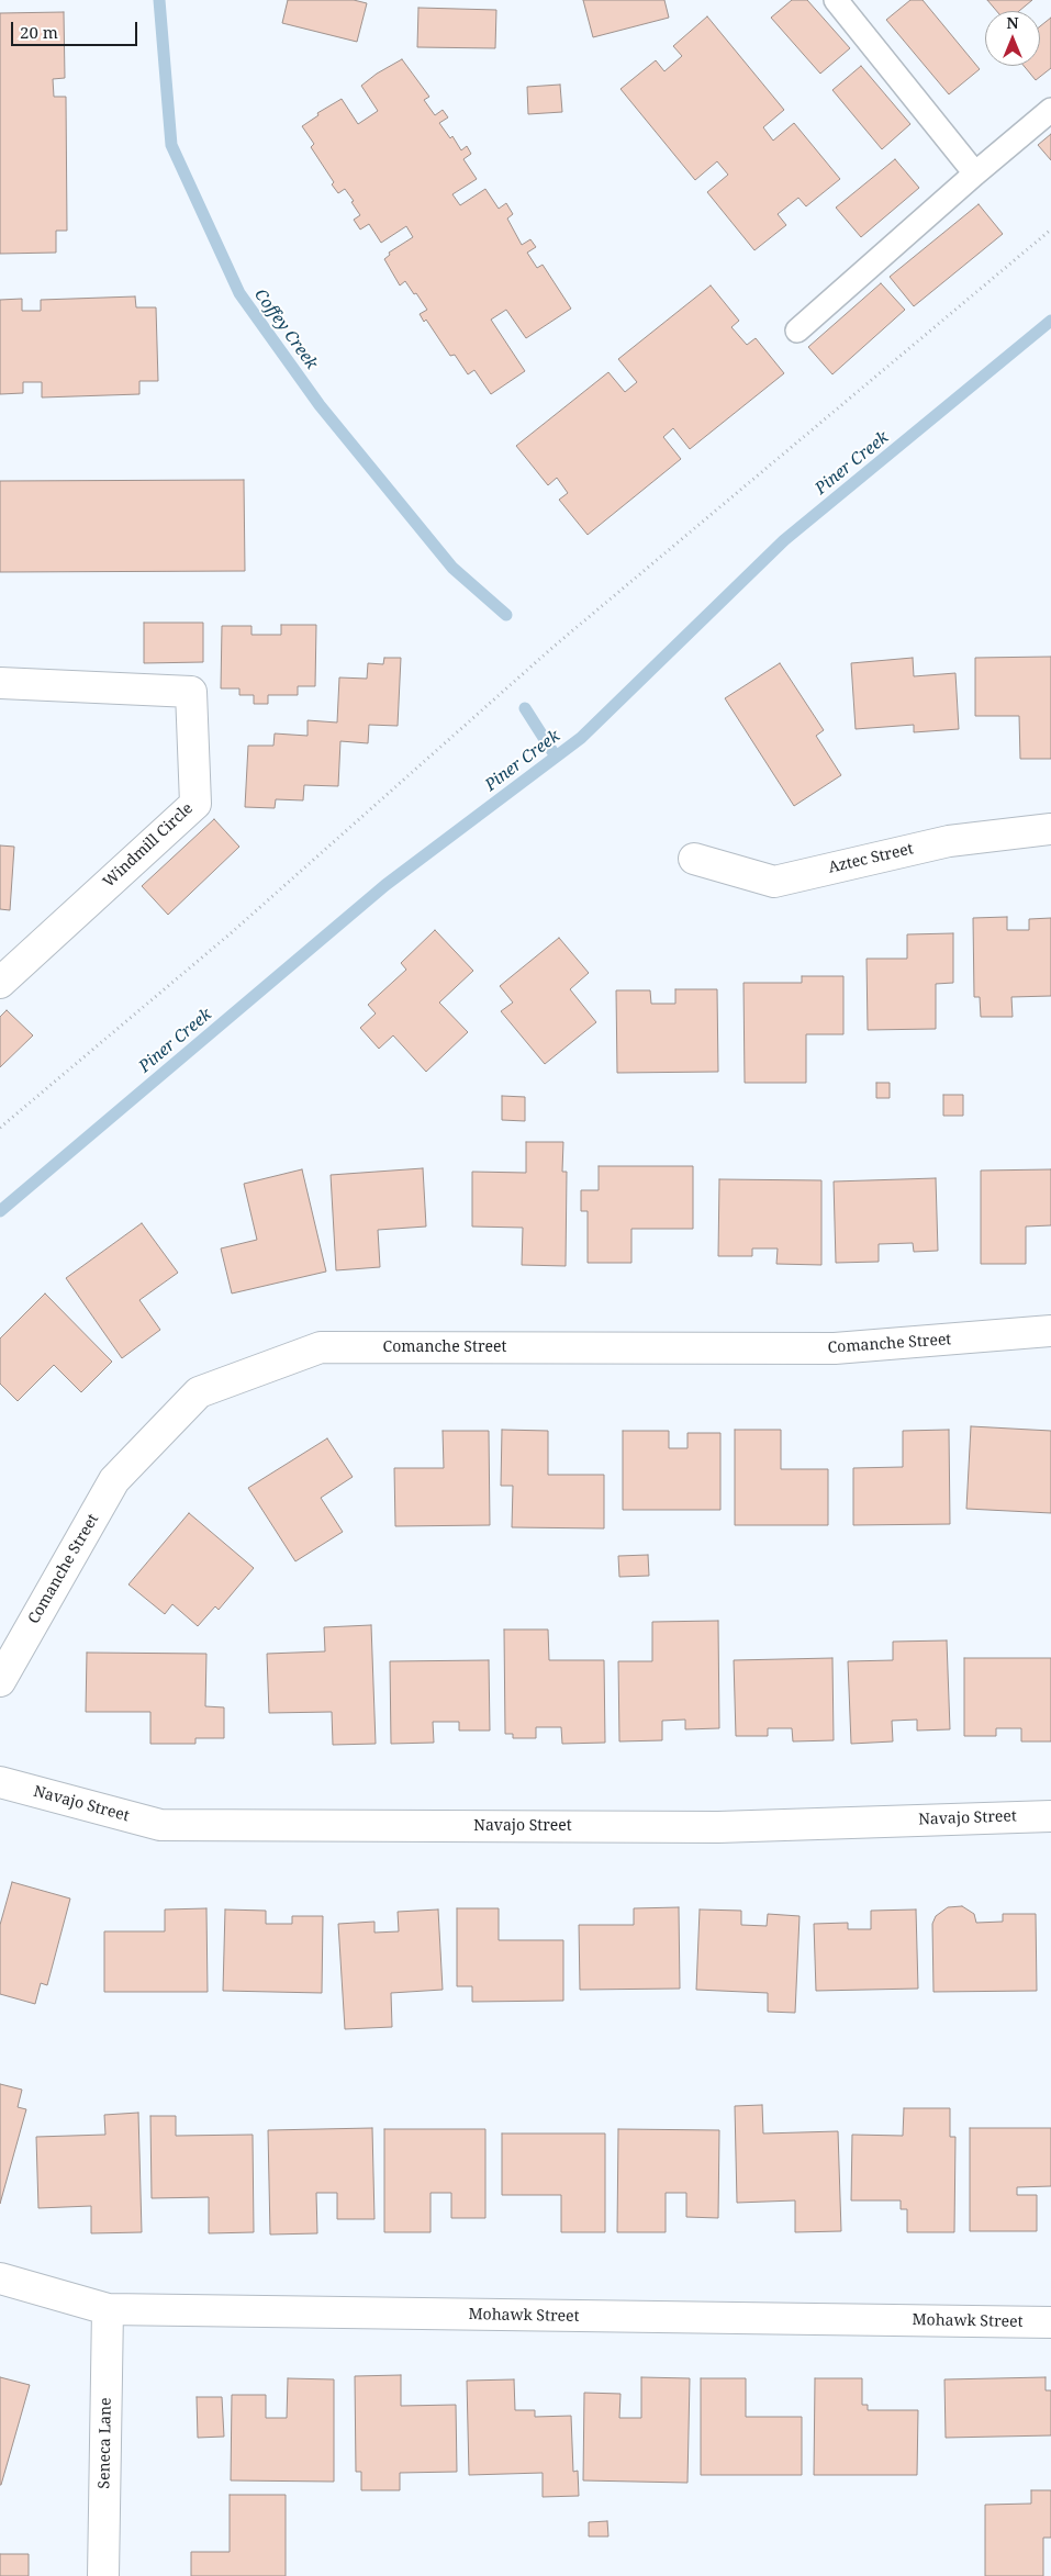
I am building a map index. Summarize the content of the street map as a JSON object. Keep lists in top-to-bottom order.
{
  "streets": {
    "street": [
      "Windmill Circle",
      "Aztec Street",
      "Comanche Street",
      "Navajo Street",
      "Mohawk Street",
      "Seneca Lane"
    ]
  },
  "crossings": [
    ["Mohawk Street", "Seneca Lane"]
  ],
  "water": ["Coffey Creek", "Piner Creek"],
  "scale_bar": "20 m",
  "north": "top"
}
